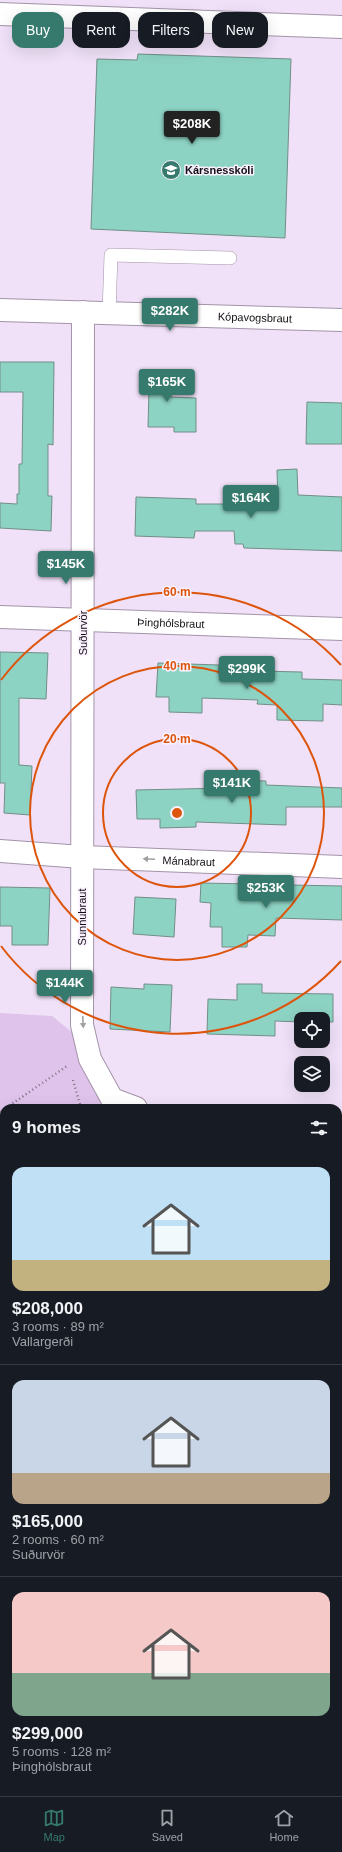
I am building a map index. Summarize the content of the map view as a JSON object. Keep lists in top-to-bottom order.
{
  "streets": {
    "street": [
      "Kópavogsbraut",
      "Þinghólsbraut",
      "Suðurvör",
      "Mánabraut",
      "Sunnubraut"
    ]
  },
  "crossings": [
    ["Kópavogsbraut", "Suðurvör"],
    ["Þinghólsbraut", "Suðurvör"],
    ["Suðurvör", "Mánabraut"],
    ["Suðurvör", "Sunnubraut"],
    ["Mánabraut", "Sunnubraut"]
  ],
  "one_way": ["Mánabraut", "Sunnubraut"],
  "places": {
    "school or university": ["Kársnesskóli"]
  },
  "page": {
    "chip": [
      "Buy",
      "Rent",
      "Filters",
      "New"
    ],
    "price": [
      "$208K",
      "$282K",
      "$165K",
      "$164K",
      "$145K",
      "$299K",
      "$141K",
      "$253K",
      "$144K"
    ],
    "heading": "9 homes",
    "list": [
      {
        "name": "$208,000",
        "note": "3 rooms · 89 m² · Vallargerði"
      },
      {
        "name": "$165,000",
        "note": "2 rooms · 60 m² · Suðurvör"
      },
      {
        "name": "$299,000",
        "note": "5 rooms · 128 m² · Þinghólsbraut"
      }
    ],
    "tabs": ["Map", "Saved", "Home"]
  },
  "rings": ["60 m", "40 m", "20 m"]
}
